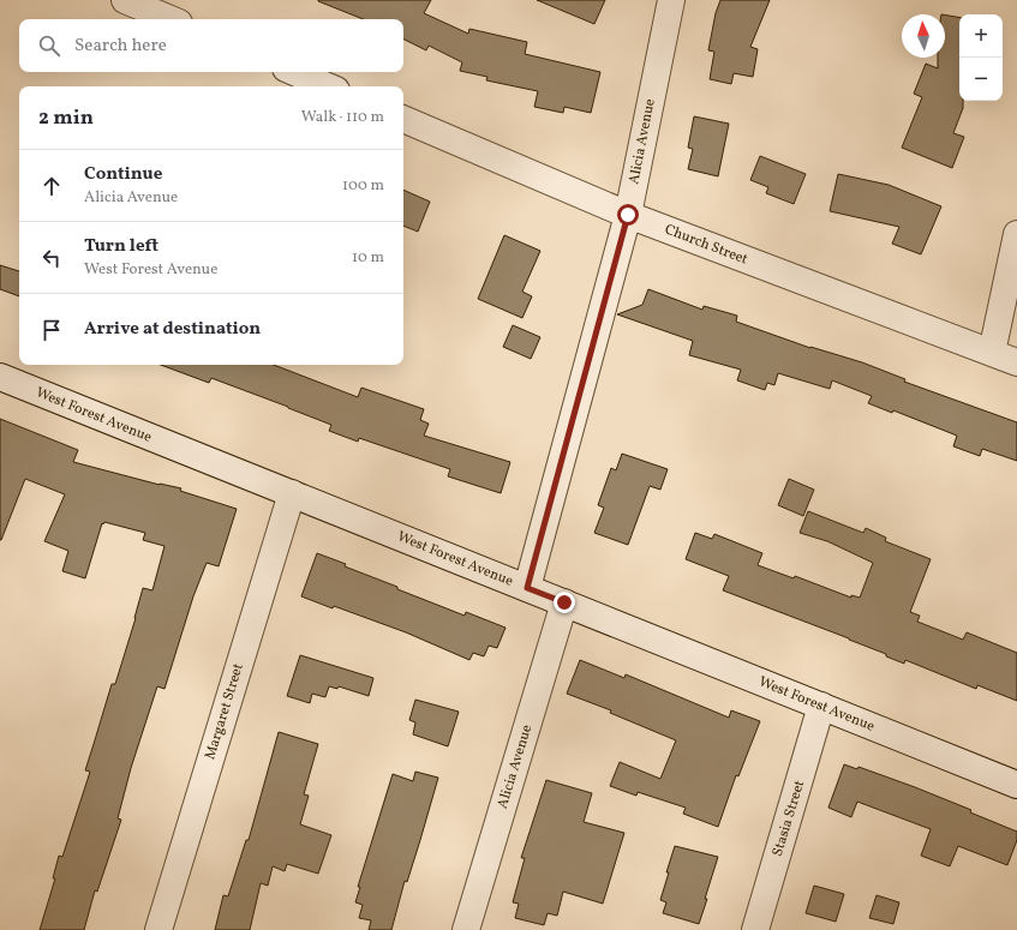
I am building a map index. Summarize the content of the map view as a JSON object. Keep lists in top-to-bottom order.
{
  "streets": {
    "street": [
      "Alicia Avenue",
      "Church Street",
      "West Forest Avenue",
      "Margaret Street",
      "Stasia Street"
    ]
  },
  "crossings": [
    ["Alicia Avenue", "Church Street"],
    ["Alicia Avenue", "West Forest Avenue"],
    ["West Forest Avenue", "Margaret Street"],
    ["West Forest Avenue", "Stasia Street"]
  ],
  "north": "top",
  "page": {
    "map_buttons": ["+", "−"],
    "search": "Search here",
    "heading": ["2 min", "Walk · 110 m"],
    "list": [
      ["Continue", "Alicia Avenue", "100 m"],
      ["Turn left", "West Forest Avenue", "10 m"],
      "Arrive at destination"
    ]
  }
}
